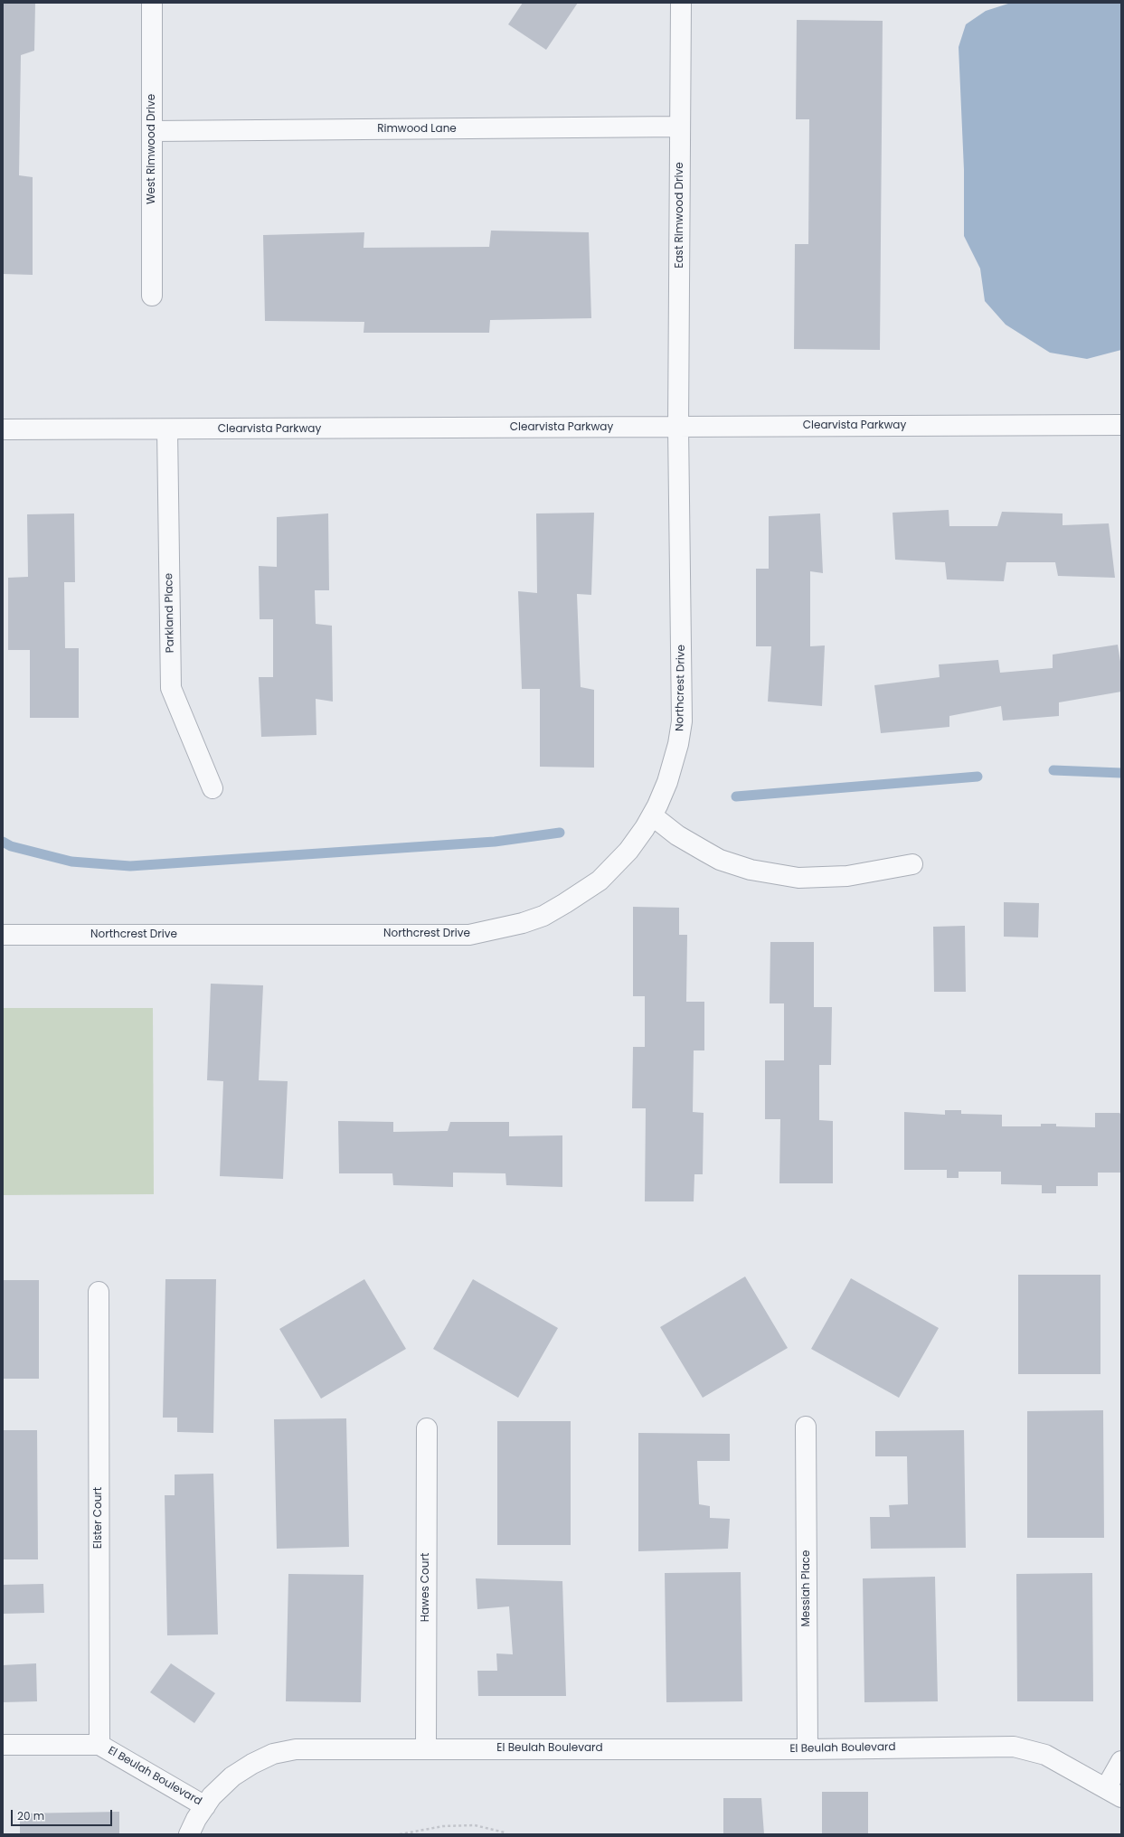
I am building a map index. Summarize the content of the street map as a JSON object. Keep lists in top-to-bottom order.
{
  "streets": {
    "street": [
      "Rimwood Lane",
      "West Rimwood Drive",
      "East Rimwood Drive",
      "Clearvista Parkway",
      "Parkland Place",
      "Northcrest Drive",
      "Elster Court",
      "Hawes Court",
      "Messiah Place",
      "El Beulah Boulevard"
    ]
  },
  "crossings": [
    ["Rimwood Lane", "West Rimwood Drive"],
    ["Rimwood Lane", "East Rimwood Drive"],
    ["East Rimwood Drive", "Clearvista Parkway"],
    ["East Rimwood Drive", "Northcrest Drive"],
    ["Clearvista Parkway", "Parkland Place"],
    ["Clearvista Parkway", "Northcrest Drive"],
    ["Elster Court", "El Beulah Boulevard"],
    ["Hawes Court", "El Beulah Boulevard"],
    ["Messiah Place", "El Beulah Boulevard"]
  ],
  "scale_bar": "20 m"
}
